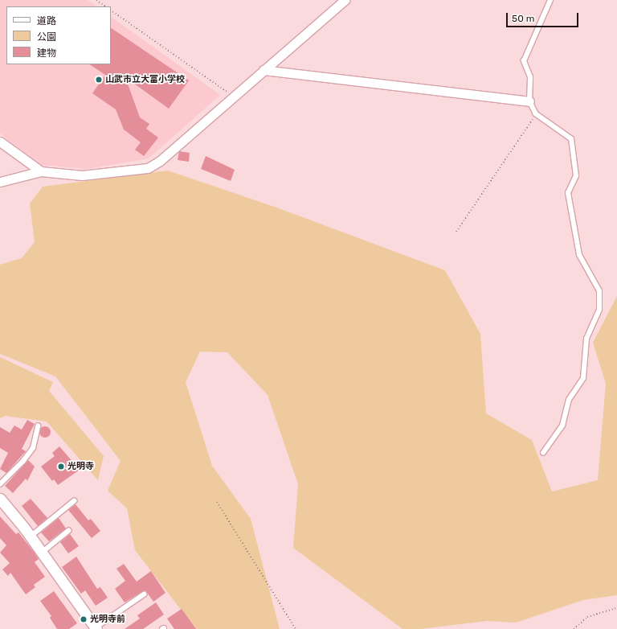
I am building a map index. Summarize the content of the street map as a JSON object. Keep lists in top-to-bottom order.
{
  "places": ["山武市立大富小学校", "光明寺", "光明寺前"],
  "legend": ["道路", "公園", "建物"],
  "scale_bar": "50 m"
}
